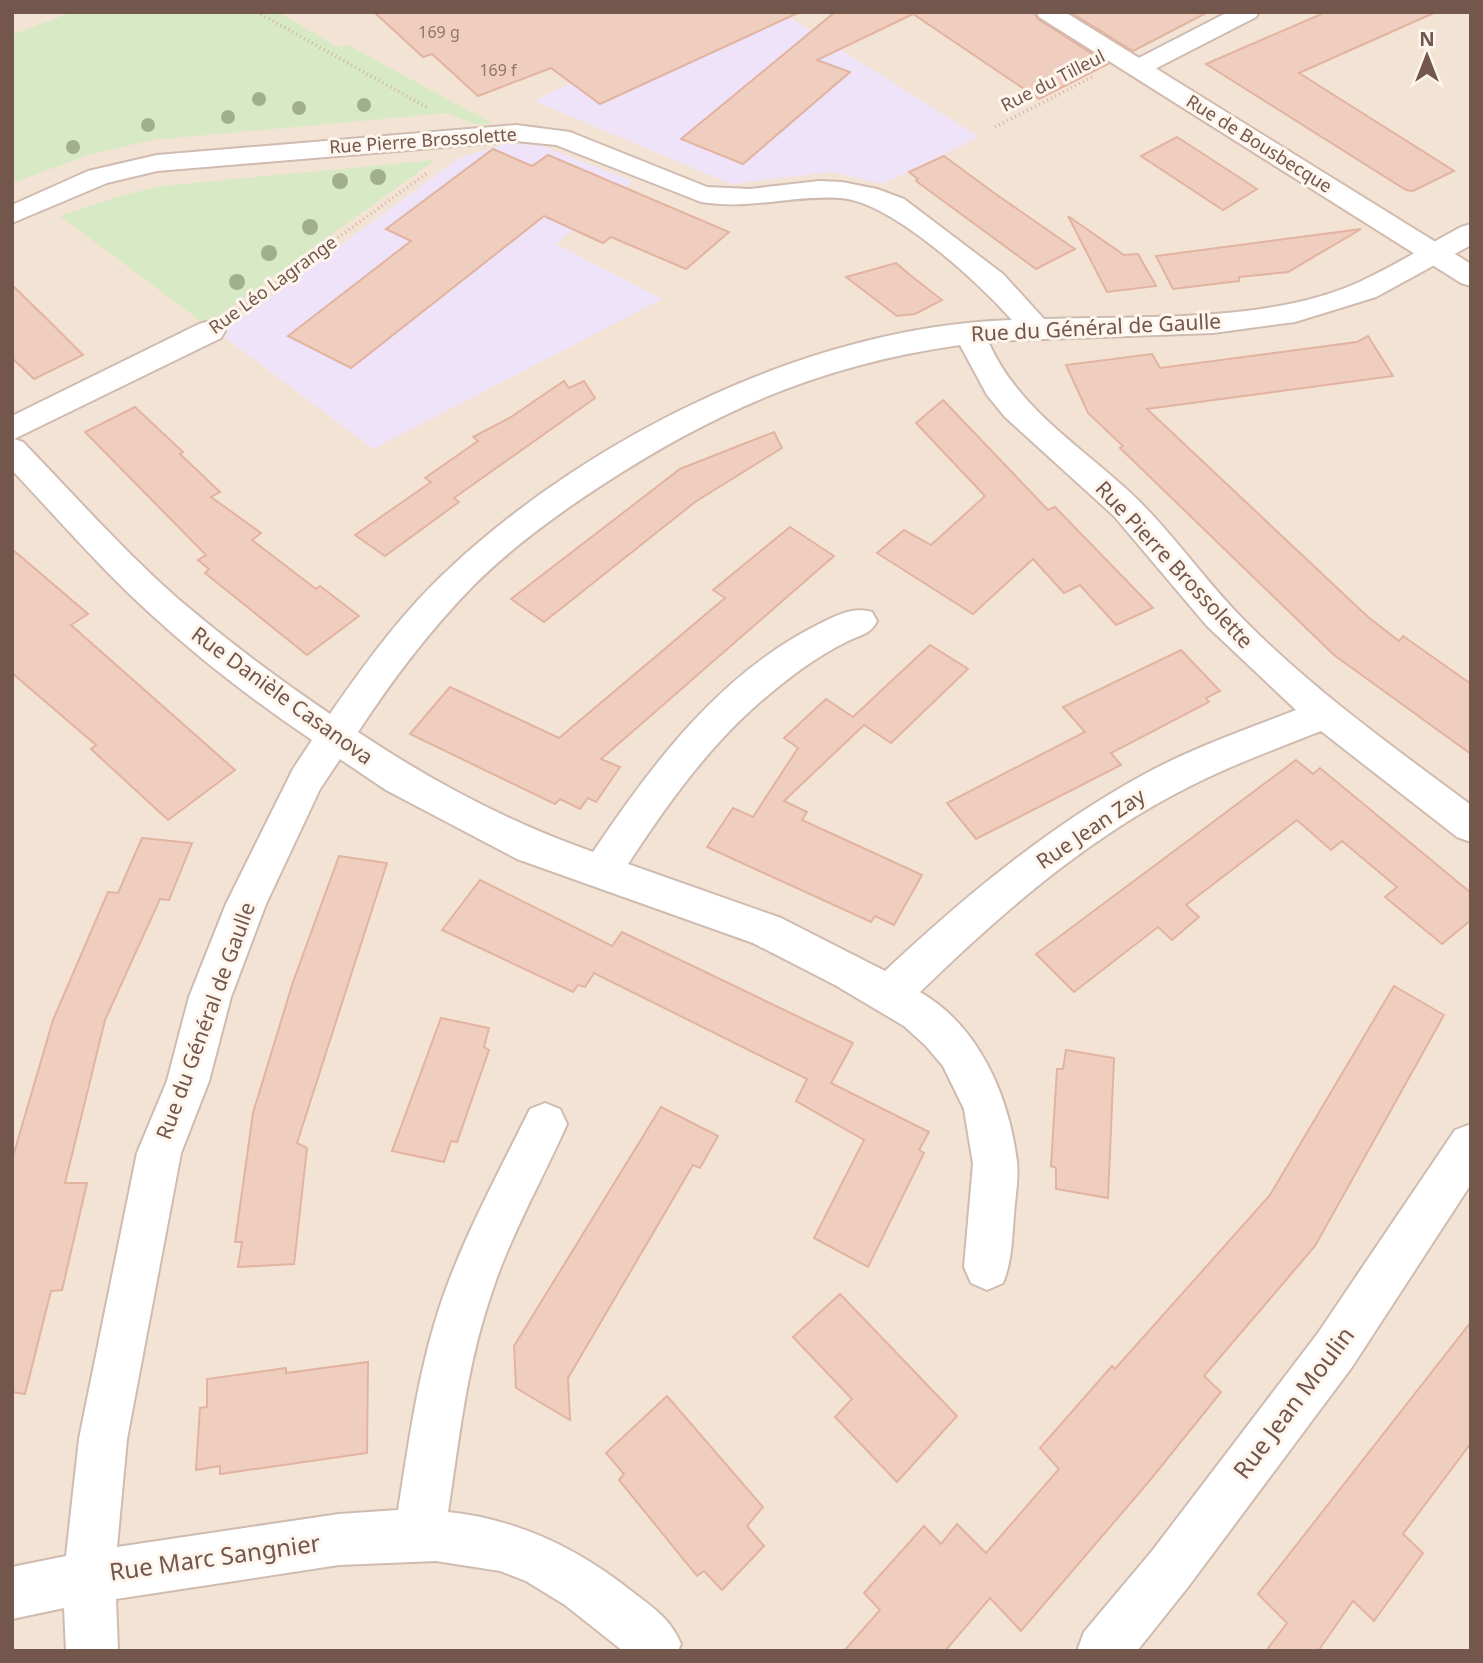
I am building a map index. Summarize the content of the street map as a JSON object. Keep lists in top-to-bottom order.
{
  "streets": {
    "street": [
      "Rue Pierre Brossolette",
      "Rue de Bousbecque",
      "Rue Léo Lagrange",
      "Rue du Général de Gaulle",
      "Rue Danièle Casanova",
      "Rue Jean Zay",
      "Rue Jean Moulin",
      "Rue Marc Sangnier"
    ],
    "path": ["Rue du Tilleul"]
  },
  "crossings": [
    ["Rue du Tilleul", "Rue de Bousbecque"],
    ["Rue Pierre Brossolette", "Rue Léo Lagrange"],
    ["Rue Pierre Brossolette", "Rue du Général de Gaulle"],
    ["Rue Pierre Brossolette", "Rue Jean Zay"],
    ["Rue de Bousbecque", "Rue du Général de Gaulle"],
    ["Rue du Général de Gaulle", "Rue Danièle Casanova"],
    ["Rue du Général de Gaulle", "Rue Marc Sangnier"],
    ["Rue Danièle Casanova", "Rue Jean Zay"]
  ],
  "house_numbers": ["169 g", "169 f"],
  "north": "top"
}
